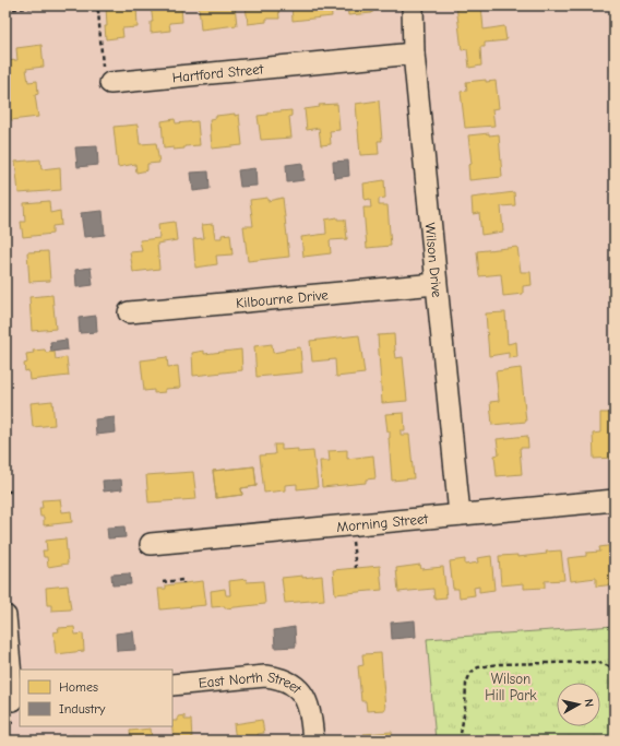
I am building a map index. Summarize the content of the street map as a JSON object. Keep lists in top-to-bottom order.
{
  "streets": {
    "street": [
      "Hartford Street",
      "Wilson Drive",
      "Kilbourne Drive",
      "Morning Street",
      "East North Street"
    ]
  },
  "crossings": [
    ["Hartford Street", "Wilson Drive"],
    ["Wilson Drive", "Kilbourne Drive"],
    ["Wilson Drive", "Morning Street"]
  ],
  "parks": ["Wilson Hill Park"],
  "legend": ["Homes", "Industry"],
  "north": "right"
}
